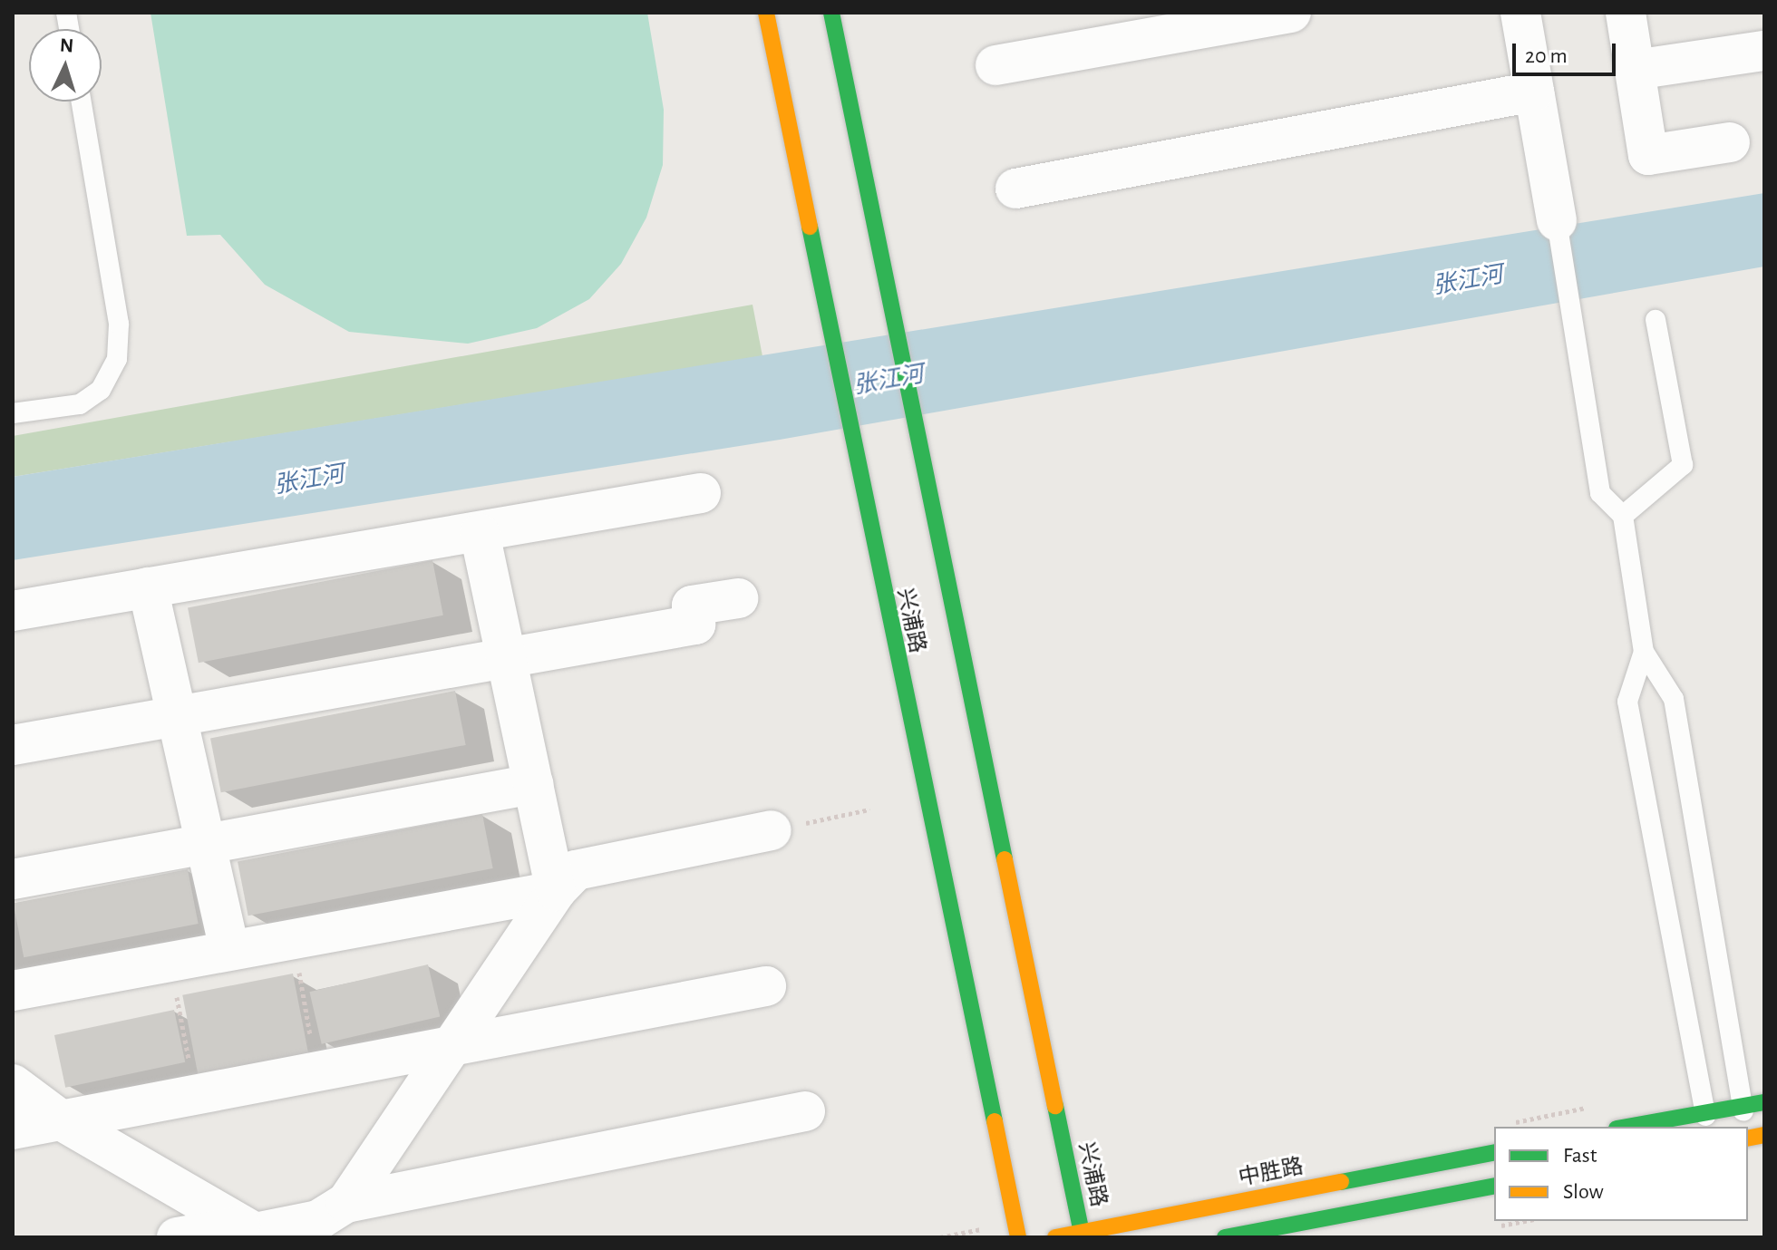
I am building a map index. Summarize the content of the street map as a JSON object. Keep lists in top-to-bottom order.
{
  "streets": {
    "main road": ["兴浦路", "中胜路"]
  },
  "crossings": [
    ["兴浦路", "中胜路"]
  ],
  "water": ["张江河"],
  "legend": ["Fast", "Slow"],
  "scale_bar": "20 m",
  "north": "top"
}
